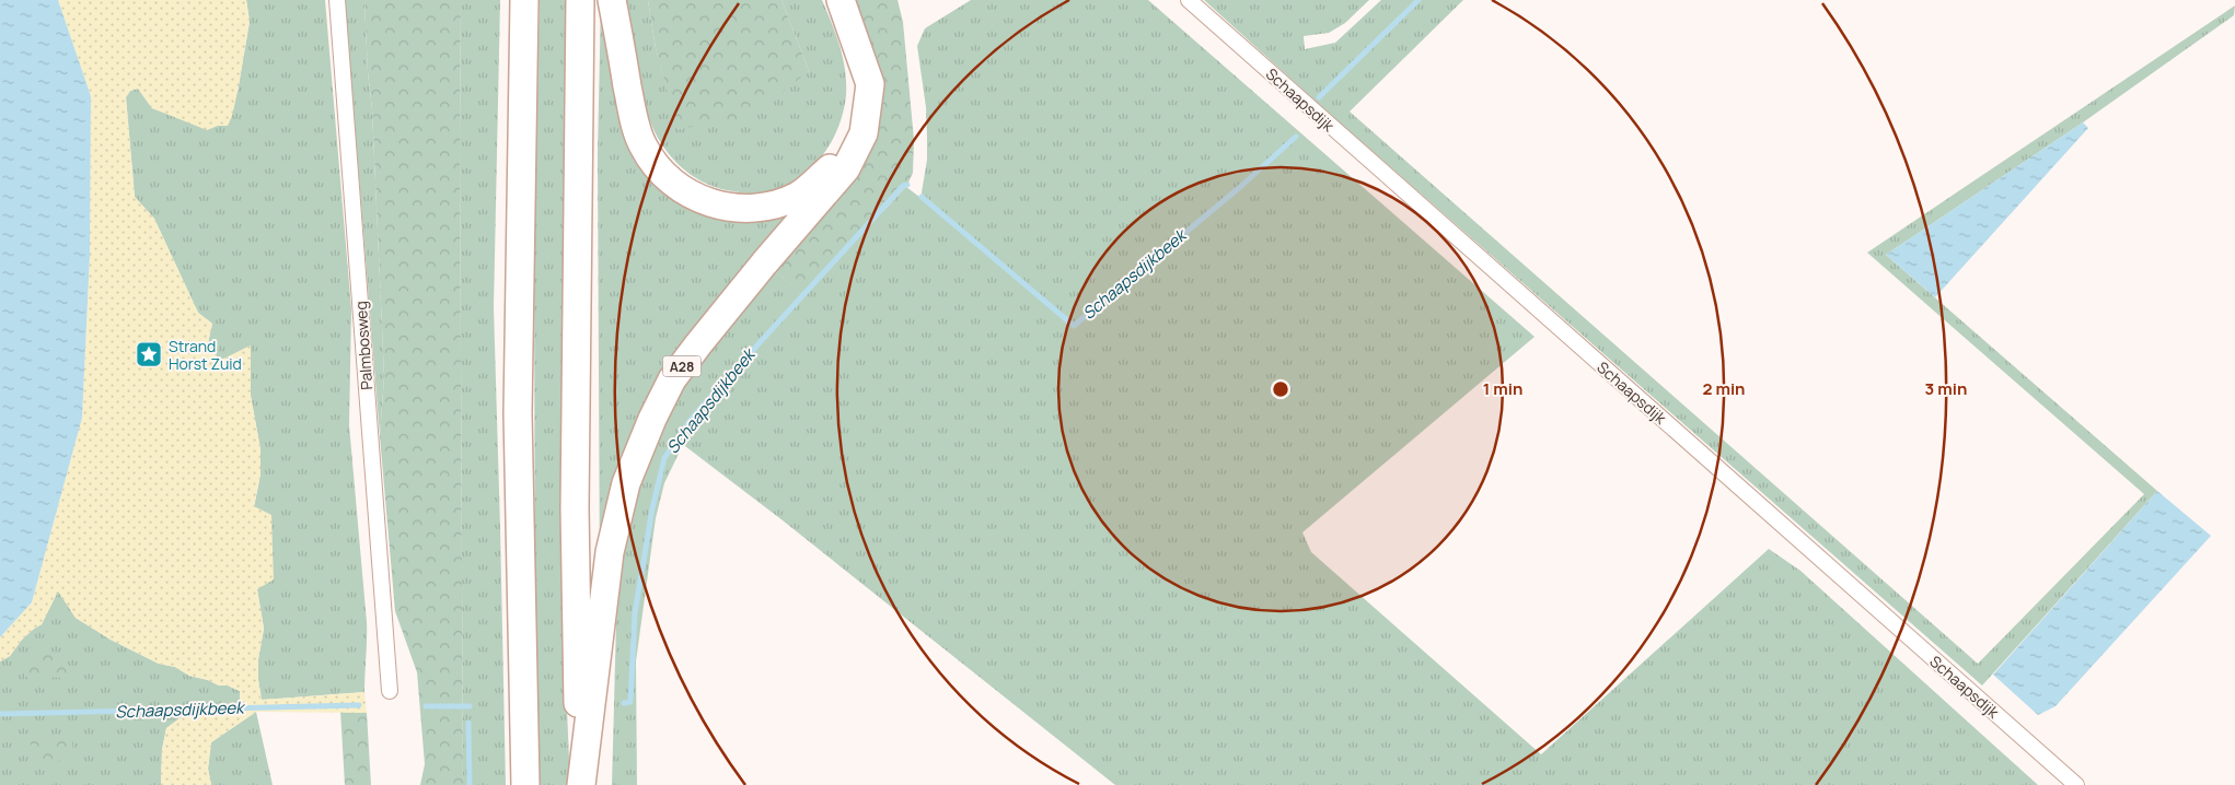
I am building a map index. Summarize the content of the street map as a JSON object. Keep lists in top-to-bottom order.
{
  "streets": {
    "highway": ["A28"],
    "street": ["Schaapsdijk", "Palmbosweg"]
  },
  "water": ["Schaapsdijkbeek"],
  "places": {
    "place": ["Strand Horst Zuid"]
  },
  "rings": ["1 min", "2 min", "3 min"]
}
